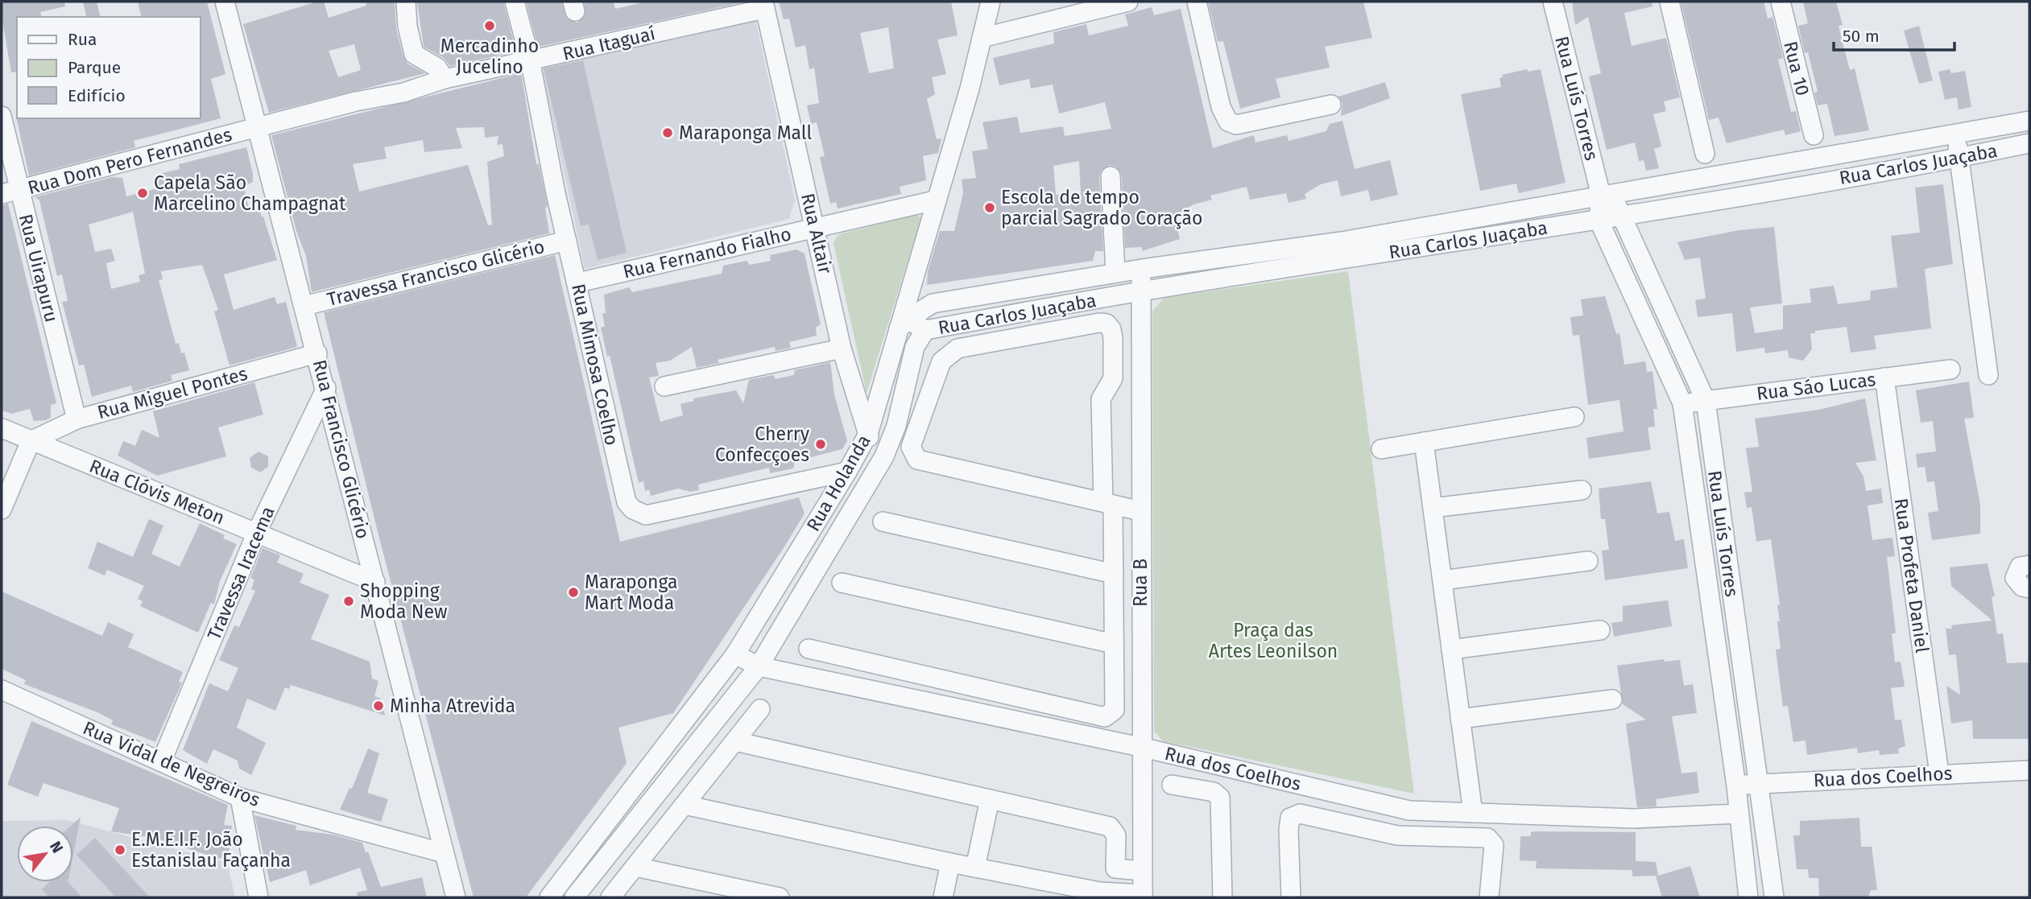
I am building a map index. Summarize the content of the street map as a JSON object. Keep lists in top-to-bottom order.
{
  "streets": {
    "street": [
      "Rua Itaguaí",
      "Rua 10",
      "Rua Luís Torres",
      "Rua Dom Pero Fernandes",
      "Rua Carlos Juaçaba",
      "Rua Altair",
      "Rua Fernando Fialho",
      "Rua Uirapuru",
      "Travessa Francisco Glicério",
      "Rua Mimosa Coelho",
      "Rua Sáo Lucas",
      "Rua Miguel Pontes",
      "Rua Francisco Glicério",
      "Rua Holanda",
      "Rua Clóvis Meton",
      "Travessa Iracema",
      "Rua Profeta Daniel",
      "Rua B",
      "Rua Vidal de Negreiros",
      "Rua dos Coelhos"
    ]
  },
  "crossings": [
    ["Rua Itaguaí", "Rua Dom Pero Fernandes"],
    ["Rua Itaguaí", "Rua Altair"],
    ["Rua Itaguaí", "Rua Mimosa Coelho"],
    ["Rua Itaguaí", "Rua Francisco Glicério"],
    ["Rua Luís Torres", "Rua Carlos Juaçaba"],
    ["Rua Luís Torres", "Rua Sáo Lucas"],
    ["Rua Luís Torres", "Rua dos Coelhos"],
    ["Rua Dom Pero Fernandes", "Rua Uirapuru"],
    ["Rua Dom Pero Fernandes", "Rua Francisco Glicério"],
    ["Rua Carlos Juaçaba", "Rua Holanda"],
    ["Rua Carlos Juaçaba", "Rua B"],
    ["Rua Altair", "Rua Fernando Fialho"],
    ["Rua Altair", "Rua Holanda"],
    ["Rua Fernando Fialho", "Rua Mimosa Coelho"],
    ["Rua Fernando Fialho", "Rua Holanda"],
    ["Rua Uirapuru", "Rua Miguel Pontes"],
    ["Travessa Francisco Glicério", "Rua Mimosa Coelho"],
    ["Travessa Francisco Glicério", "Rua Francisco Glicério"],
    ["Rua Mimosa Coelho", "Rua Holanda"],
    ["Rua Sáo Lucas", "Rua Profeta Daniel"],
    ["Rua Miguel Pontes", "Rua Francisco Glicério"],
    ["Rua Miguel Pontes", "Rua Clóvis Meton"],
    ["Rua Francisco Glicério", "Rua Clóvis Meton"],
    ["Rua Francisco Glicério", "Travessa Iracema"],
    ["Rua Francisco Glicério", "Rua Vidal de Negreiros"],
    ["Rua Holanda", "Rua dos Coelhos"],
    ["Rua Clóvis Meton", "Travessa Iracema"],
    ["Travessa Iracema", "Rua Vidal de Negreiros"],
    ["Rua Profeta Daniel", "Rua dos Coelhos"],
    ["Rua B", "Rua dos Coelhos"]
  ],
  "parks": ["Praça das Artes Leonilson"],
  "places": [
    "Mercadinho Jucelino",
    "Maraponga Mall",
    "Capela São Marcelino Champagnat",
    "Escola de tempo parcial Sagrado Coração",
    "Cherry Confecçoes",
    "Maraponga Mart Moda",
    "Shopping Moda New",
    "Minha Atrevida",
    "E.M.E.I.F. João Estanislau Façanha"
  ],
  "legend": ["Rua", "Parque", "Edifício"],
  "scale_bar": "50 m",
  "north": "top right"
}
